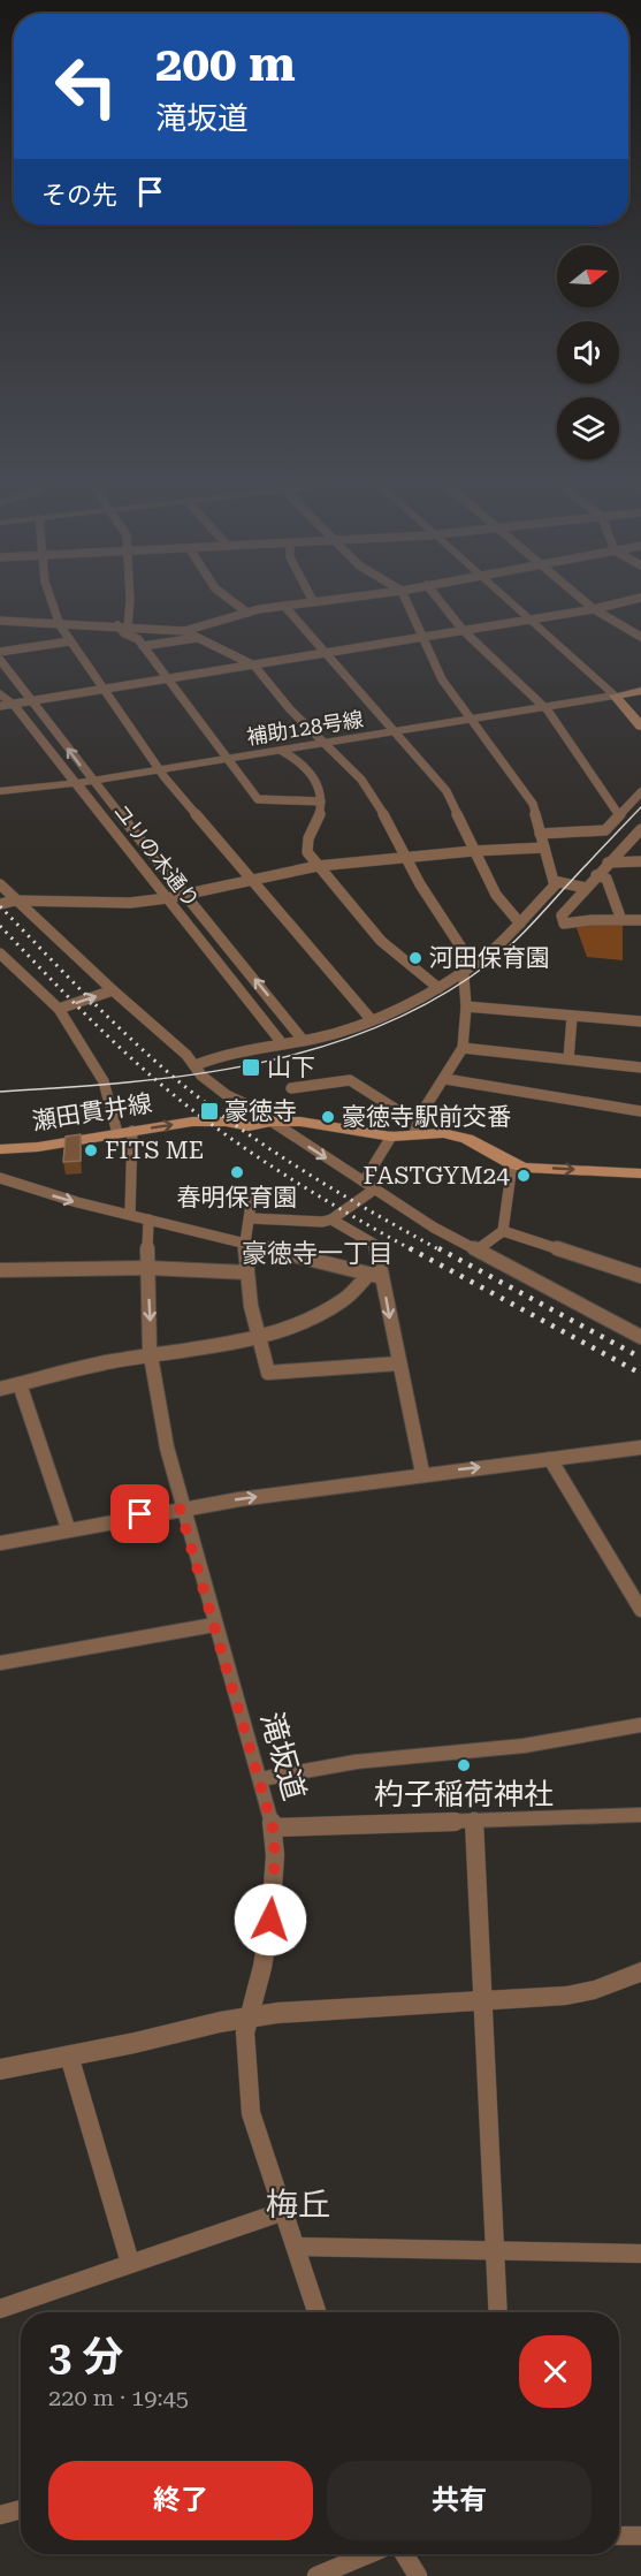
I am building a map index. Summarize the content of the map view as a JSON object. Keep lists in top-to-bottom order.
{
  "streets": {
    "main road": ["瀬田貫井線"],
    "street": ["補助128号線", "ユリの木通り", "滝坂道"]
  },
  "crossings": [
    ["補助128号線", "ユリの木通り"]
  ],
  "one_way": ["瀬田貫井線"],
  "districts": ["豪徳寺一丁目", "梅丘"],
  "places": {
    "other": [
      "河田保育園",
      "豪徳寺駅前交番",
      "FITS ME",
      "春明保育園",
      "FASTGYM24",
      "杓子稲荷神社"
    ],
    "transit": ["山下", "豪徳寺"]
  },
  "north": "right",
  "page": {
    "turn": ["200 m", "滝坂道"],
    "then": "その先",
    "heading": ["3 分", "220 m · 19:45"],
    "buttons": ["終了", "共有"]
  }
}
